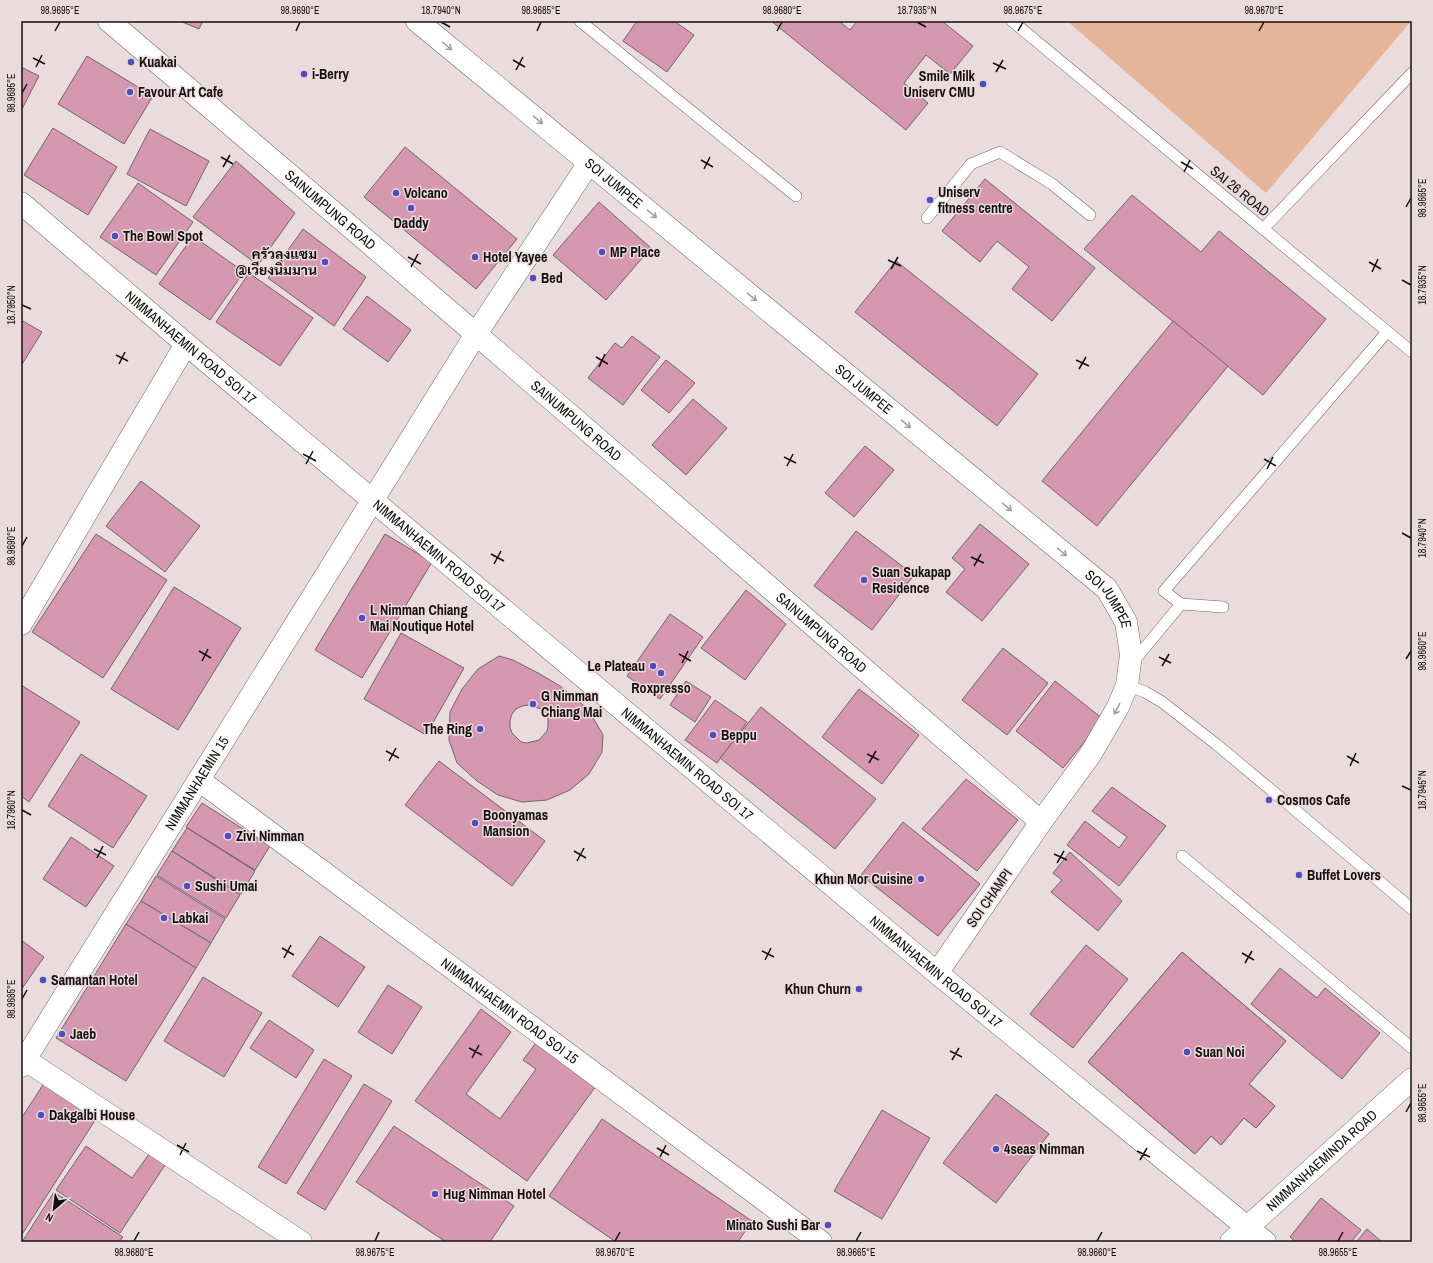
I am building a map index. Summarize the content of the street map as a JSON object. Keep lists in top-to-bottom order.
{
  "streets": {
    "street": [
      "SOI JUMPEE",
      "SAINUMPUNG ROAD",
      "NIMMANHAEMIN ROAD SOI 17",
      "NIMMANHAEMIN 15",
      "SOI CHAMPI",
      "NIMMANHAEMIN ROAD SOI 15",
      "NIMMANHAEMINDA ROAD"
    ],
    "lane": ["SAI 26 ROAD"]
  },
  "crossings": [
    ["SOI JUMPEE", "SAINUMPUNG ROAD"],
    ["SOI JUMPEE", "NIMMANHAEMIN 15"],
    ["SOI JUMPEE", "SOI CHAMPI"],
    ["SAINUMPUNG ROAD", "NIMMANHAEMIN 15"],
    ["SAINUMPUNG ROAD", "SOI CHAMPI"],
    ["NIMMANHAEMIN ROAD SOI 17", "NIMMANHAEMIN 15"],
    ["NIMMANHAEMIN ROAD SOI 17", "SOI CHAMPI"],
    ["NIMMANHAEMIN ROAD SOI 17", "NIMMANHAEMINDA ROAD"],
    ["NIMMANHAEMIN 15", "NIMMANHAEMIN ROAD SOI 15"]
  ],
  "one_way": ["SOI JUMPEE"],
  "places": [
    "Kuakai",
    "i-Berry",
    "Smile Milk Uniserv CMU",
    "Favour Art Cafe",
    "Volcano",
    "Uniserv fitness centre",
    "Daddy",
    "The Bowl Spot",
    "MP Place",
    "Hotel Yayee",
    "ครัวลุงแซม @เวียงนิมมาน",
    "Bed",
    "Suan Sukapap Residence",
    "L Nimman Chiang Mai Noutique Hotel",
    "Le Plateau",
    "Roxpresso",
    "G Nimman Chiang Mai",
    "The Ring",
    "Beppu",
    "Cosmos Cafe",
    "Boonyamas Mansion",
    "Zivi Nimman",
    "Buffet Lovers",
    "Khun Mor Cuisine",
    "Sushi Umai",
    "Labkai",
    "Samantan Hotel",
    "Khun Churn",
    "Jaeb",
    "Suan Noi",
    "Dakgalbi House",
    "4seas Nimman",
    "Hug Nimman Hotel",
    "Minato Sushi Bar"
  ],
  "north": "bottom left",
  "coordinates": [
    "98.9695°E",
    "98.9690°E",
    "18.7940°N",
    "98.9685°E",
    "98.9680°E",
    "18.7935°N",
    "98.9675°E",
    "98.9670°E",
    "98.9665°E",
    "18.7950°N",
    "98.9660°E",
    "18.7945°N",
    "18.7960°N",
    "98.9655°E"
  ]
}
